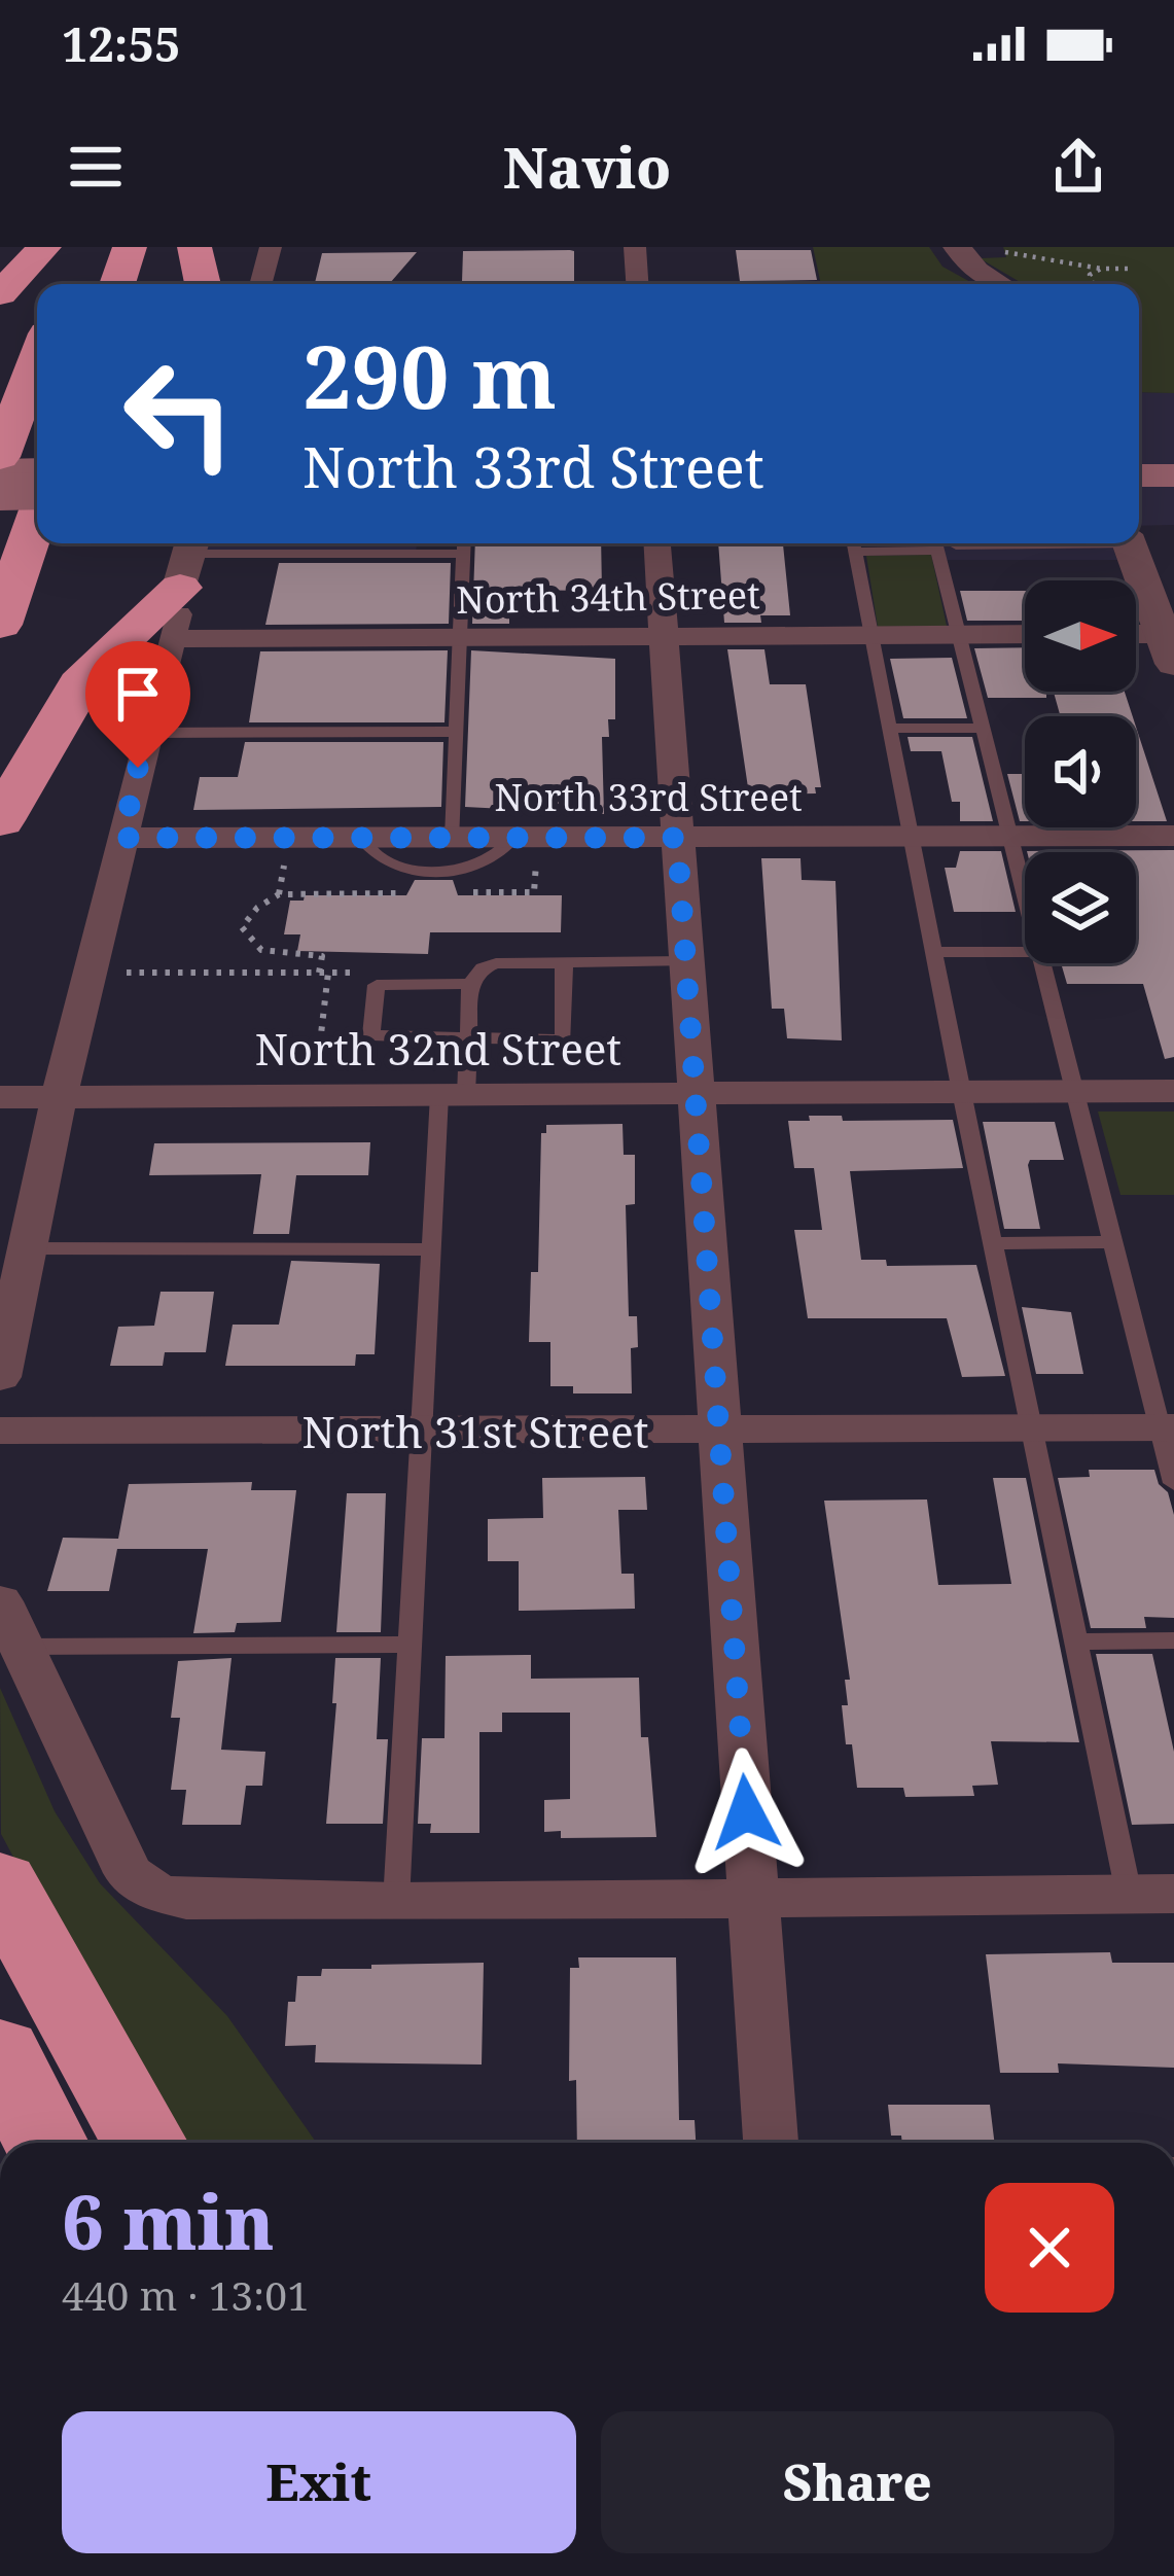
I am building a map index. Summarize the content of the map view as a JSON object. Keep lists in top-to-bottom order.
{
  "streets": {
    "street": [
      "North 34th Street",
      "North 33rd Street",
      "North 32nd Street",
      "North 31st Street"
    ]
  },
  "north": "right",
  "page": {
    "status": "12:55",
    "header": "Navio",
    "turn": ["290 m", "North 33rd Street"],
    "heading": ["6 min", "440 m · 13:01"],
    "buttons": ["Exit", "Share"]
  }
}
